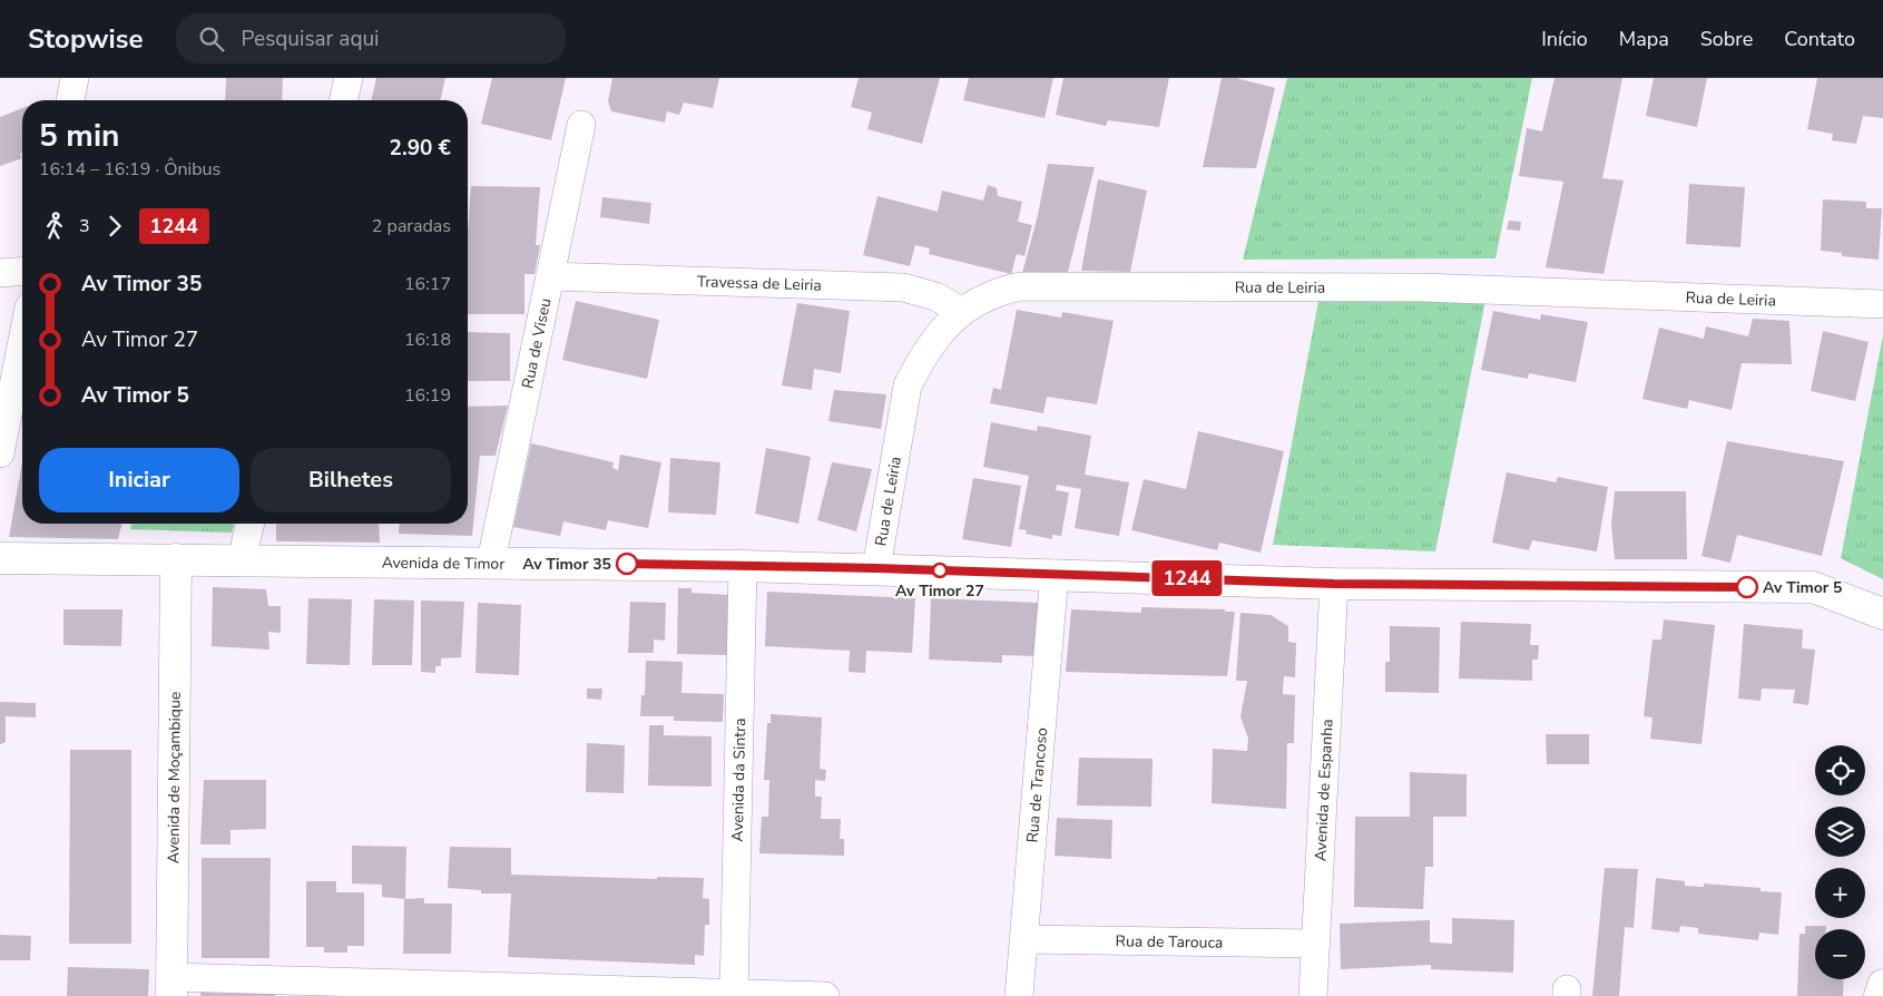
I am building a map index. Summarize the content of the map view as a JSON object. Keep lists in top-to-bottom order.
{
  "streets": {
    "street": [
      "Travessa de Leiria",
      "Rua de Leiria",
      "Rua de Viseu",
      "Avenida de Timor",
      "Avenida de Moçambique",
      "Avenida da Sintra",
      "Rua de Trancoso",
      "Avenida de Espanha",
      "Rua de Tarouca"
    ]
  },
  "crossings": [
    ["Travessa de Leiria", "Rua de Leiria"],
    ["Travessa de Leiria", "Rua de Viseu"],
    ["Rua de Leiria", "Avenida de Timor"],
    ["Rua de Viseu", "Avenida de Timor"],
    ["Avenida de Timor", "Avenida de Moçambique"],
    ["Avenida de Timor", "Avenida da Sintra"],
    ["Avenida de Timor", "Rua de Trancoso"],
    ["Avenida de Timor", "Avenida de Espanha"],
    ["Rua de Trancoso", "Rua de Tarouca"],
    ["Avenida de Espanha", "Rua de Tarouca"]
  ],
  "places": ["Av Timor 35", "Av Timor 27", "Av Timor 5"],
  "lines": ["bus line 1244"],
  "page": {
    "header": "Stopwise",
    "search": "Pesquisar aqui",
    "nav": [
      "Início",
      "Mapa",
      "Sobre",
      "Contato"
    ],
    "on_map": "1244",
    "heading": ["5 min", "16:14 – 16:19 · Ônibus", "2.90 €"],
    "legs": ["3", "1244", "2 paradas"],
    "list": [
      {
        "name": "Av Timor 35",
        "value": "16:17"
      },
      {
        "name": "Av Timor 27",
        "value": "16:18"
      },
      {
        "name": "Av Timor 5",
        "value": "16:19"
      }
    ],
    "buttons": ["Iniciar", "Bilhetes"],
    "map_buttons": ["+", "−"]
  }
}
